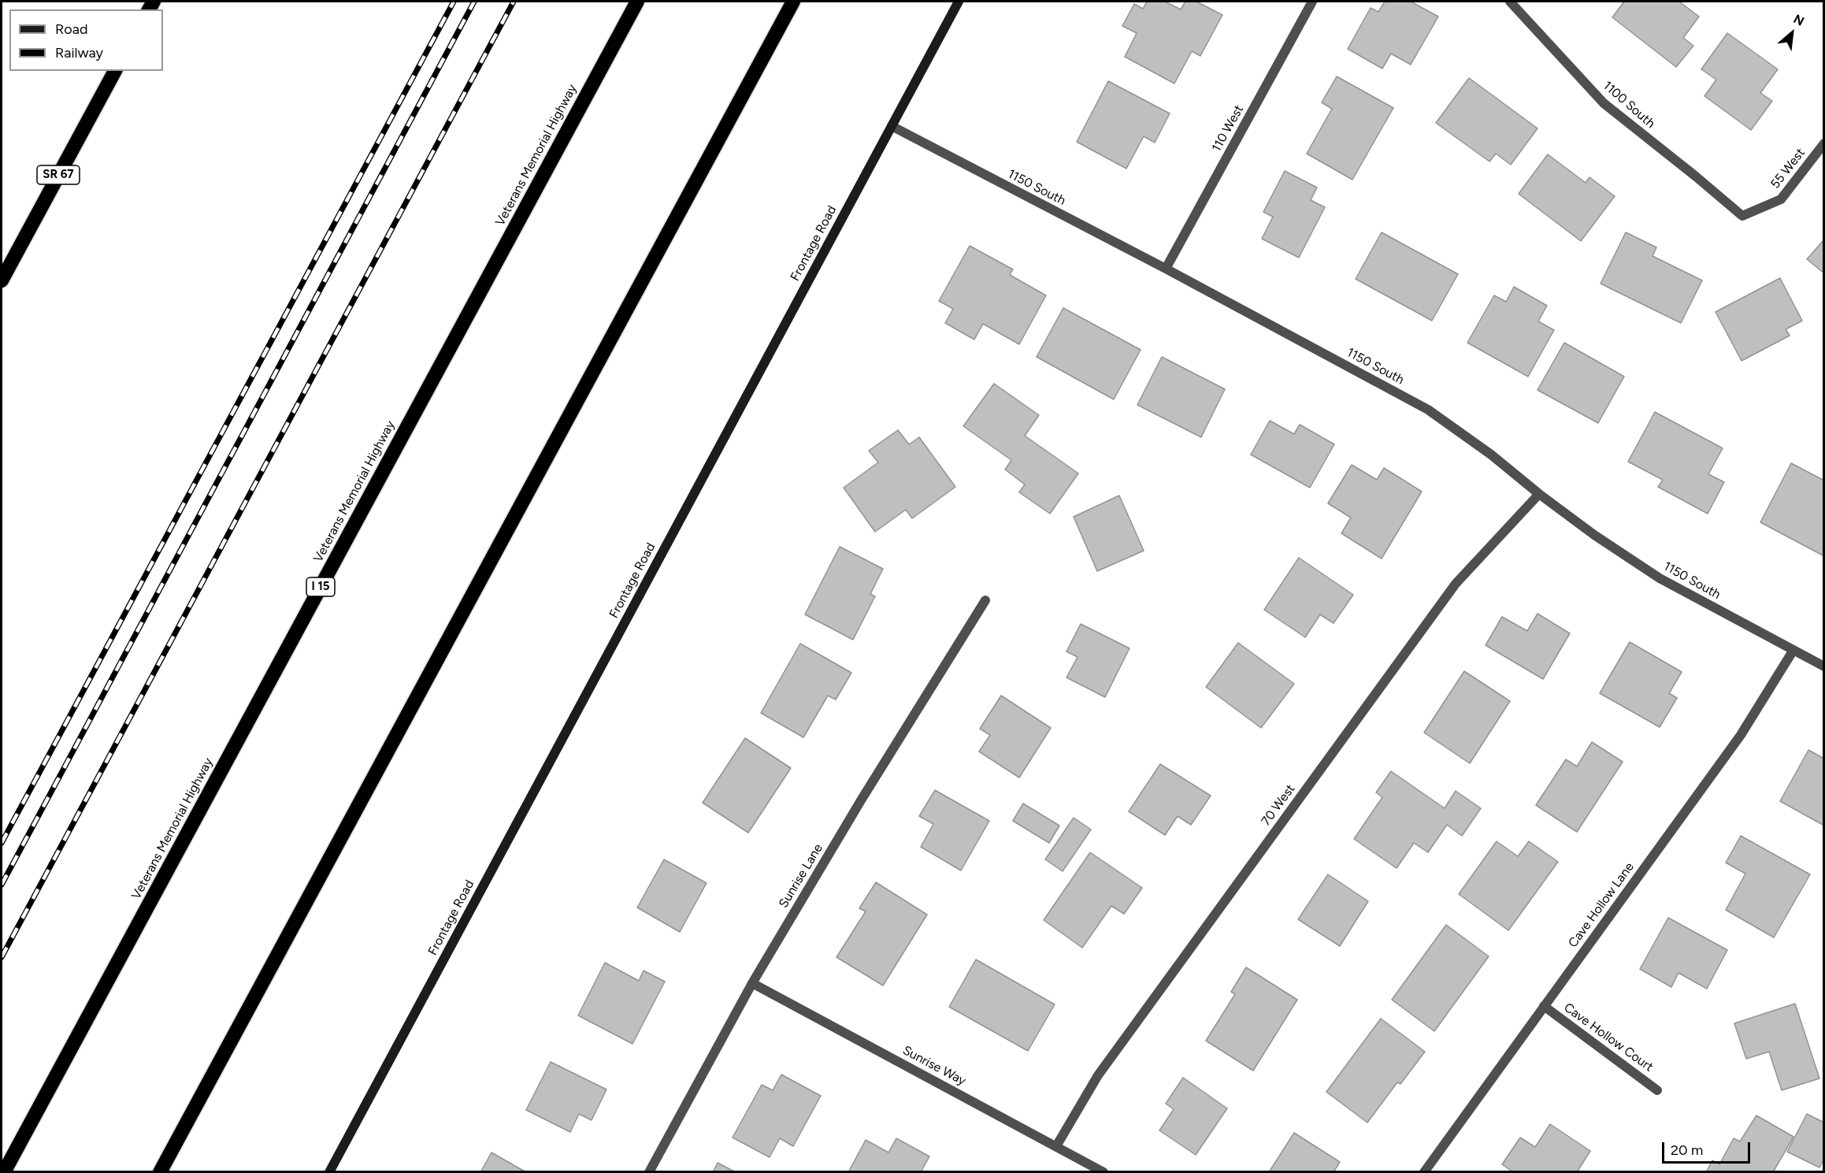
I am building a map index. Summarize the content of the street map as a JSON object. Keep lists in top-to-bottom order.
{
  "streets": {
    "highway": ["Veterans Memorial Highway", "SR 67", "I 15"],
    "street": [
      "1100 South",
      "110 West",
      "55 West",
      "1150 South",
      "Frontage Road",
      "70 West",
      "Sunrise Lane",
      "Cave Hollow Lane",
      "Cave Hollow Court",
      "Sunrise Way"
    ]
  },
  "crossings": [
    ["1100 South", "55 West"],
    ["110 West", "1150 South"],
    ["1150 South", "Frontage Road"],
    ["1150 South", "70 West"],
    ["1150 South", "Cave Hollow Lane"],
    ["70 West", "Sunrise Way"],
    ["Sunrise Lane", "Sunrise Way"],
    ["Cave Hollow Lane", "Cave Hollow Court"]
  ],
  "legend": ["Road", "Railway"],
  "scale_bar": "20 m",
  "north": "top right"
}
